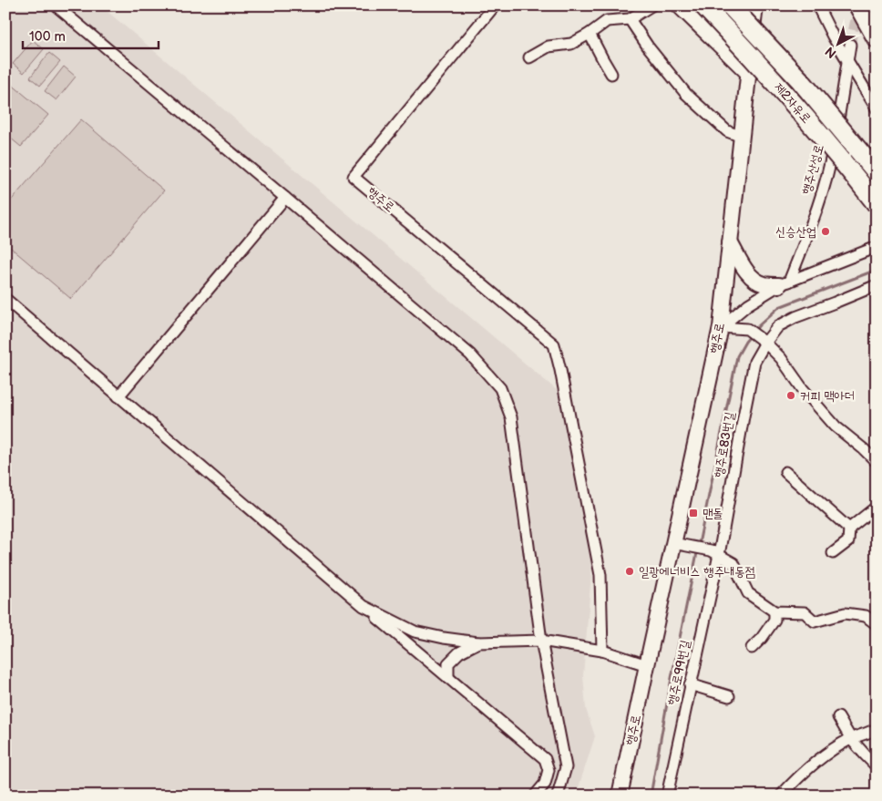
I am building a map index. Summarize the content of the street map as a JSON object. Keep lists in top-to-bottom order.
{
  "streets": {
    "highway": ["제2자유로"],
    "main road": ["행주로"],
    "street": ["행주산성로", "행주로83번길", "행주로99번길"]
  },
  "crossings": [
    ["행주로83번길", "행주로99번길"]
  ],
  "places": {
    "other": ["신승산업", "커피 맥아더", "일광에너비스 행주내동점"],
    "transit": ["맨돌"]
  },
  "scale_bar": "100 m",
  "north": "bottom left"
}
